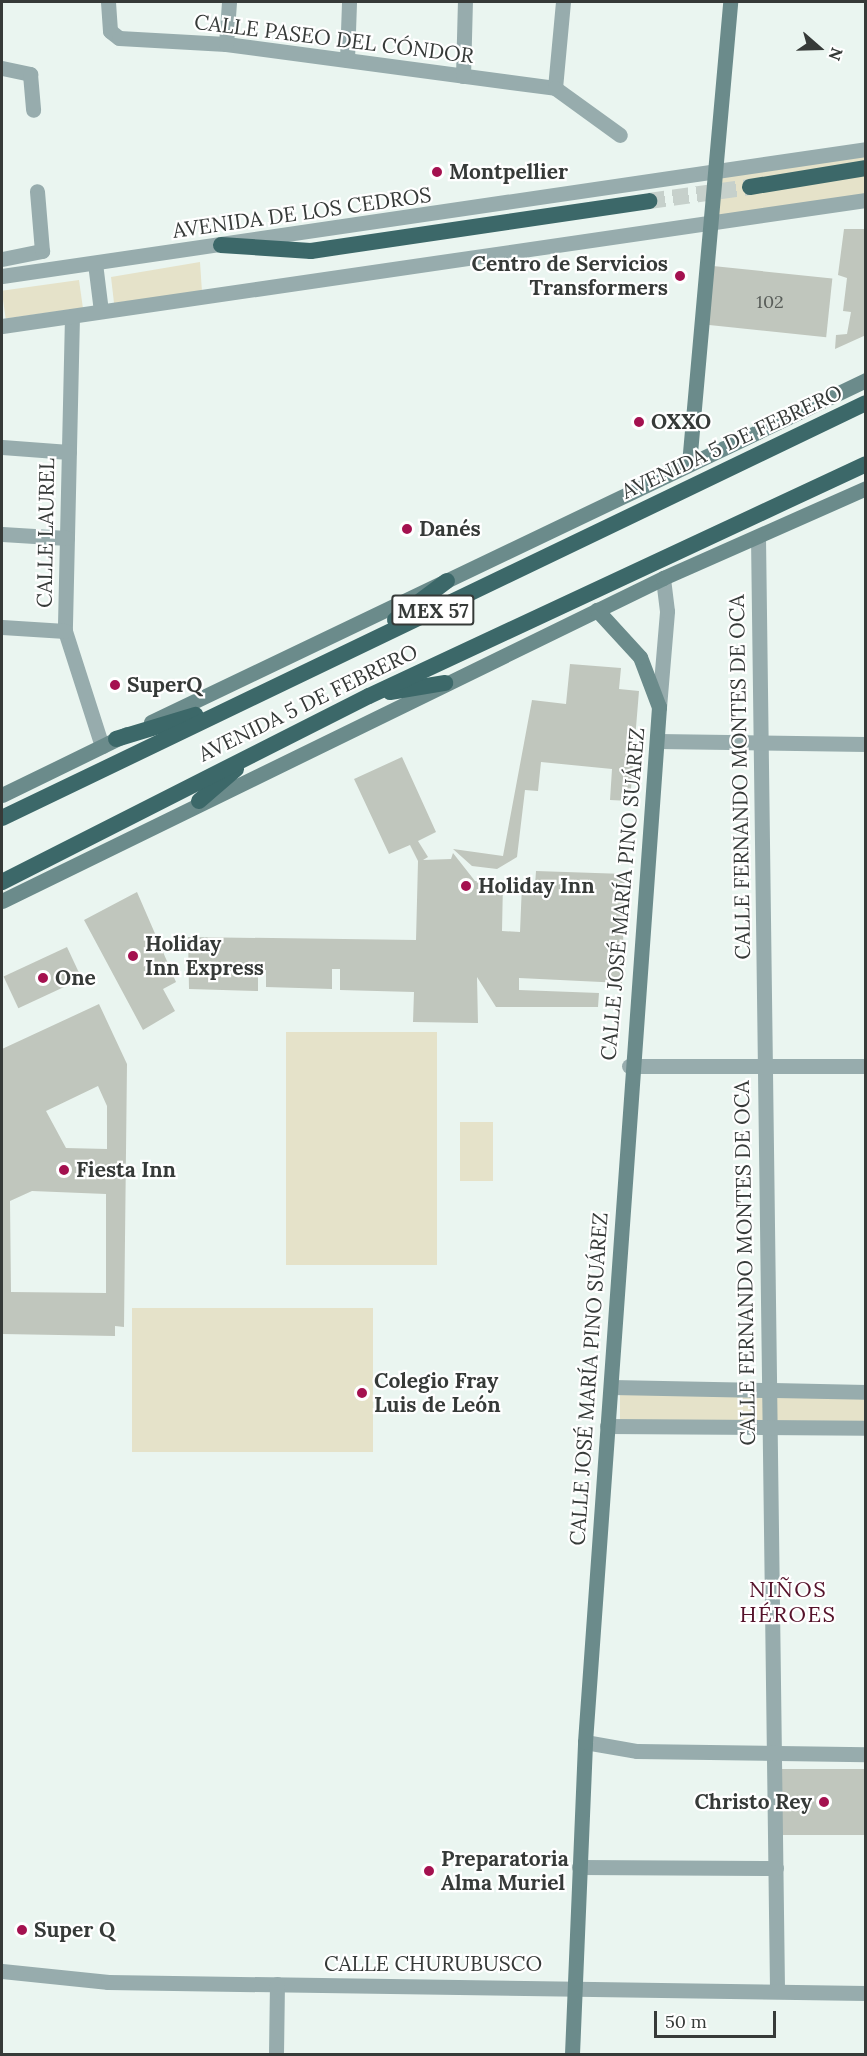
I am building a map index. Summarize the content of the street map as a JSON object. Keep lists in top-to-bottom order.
{
  "streets": {
    "highway": ["AVENIDA 5 DE FEBRERO", "MEX 57"],
    "main road": ["CALLE JOSÉ MARÍA PINO SUÁREZ"],
    "street": [
      "CALLE PASEO DEL CÓNDOR",
      "AVENIDA DE LOS CEDROS",
      "CALLE LAUREL",
      "CALLE FERNANDO MONTES DE OCA",
      "CALLE CHURUBUSCO"
    ]
  },
  "crossings": [
    ["AVENIDA 5 DE FEBRERO", "CALLE LAUREL"],
    ["AVENIDA 5 DE FEBRERO", "CALLE FERNANDO MONTES DE OCA"],
    ["AVENIDA 5 DE FEBRERO", "CALLE JOSÉ MARÍA PINO SUÁREZ"],
    ["CALLE FERNANDO MONTES DE OCA", "CALLE CHURUBUSCO"],
    ["CALLE JOSÉ MARÍA PINO SUÁREZ", "CALLE CHURUBUSCO"]
  ],
  "districts": ["NIÑOS HÉROES"],
  "places": [
    "Montpellier",
    "Centro de Servicios Transformers",
    "OXXO",
    "Danés",
    "SuperQ",
    "Holiday Inn",
    "Holiday Inn Express",
    "One",
    "Fiesta Inn",
    "Colegio Fray Luis de León",
    "Christo Rey",
    "Preparatoria Alma Muriel",
    "Super Q"
  ],
  "house_numbers": ["102"],
  "scale_bar": "50 m",
  "north": "right"
}
